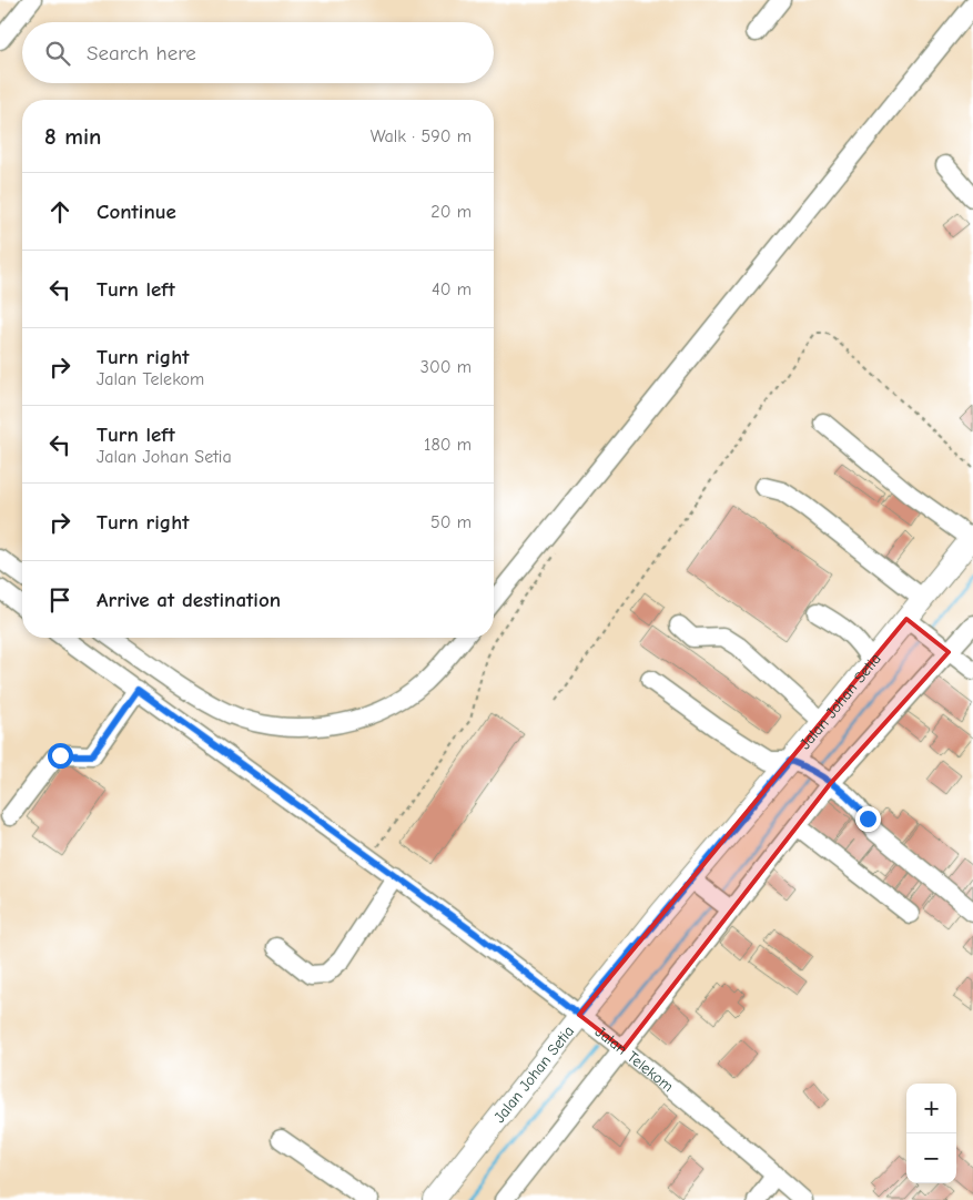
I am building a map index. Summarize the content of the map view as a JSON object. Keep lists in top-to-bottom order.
{
  "streets": {
    "main road": ["Jalan Johan Setia"],
    "street": ["Jalan Telekom"]
  },
  "crossings": [
    ["Jalan Johan Setia", "Jalan Telekom"]
  ],
  "page": {
    "search": "Search here",
    "heading": ["8 min", "Walk · 590 m"],
    "list": [
      ["Continue", "20 m"],
      ["Turn left", "40 m"],
      ["Turn right", "Jalan Telekom", "300 m"],
      ["Turn left", "Jalan Johan Setia", "180 m"],
      ["Turn right", "50 m"],
      "Arrive at destination"
    ],
    "map_buttons": ["+", "−"]
  }
}
